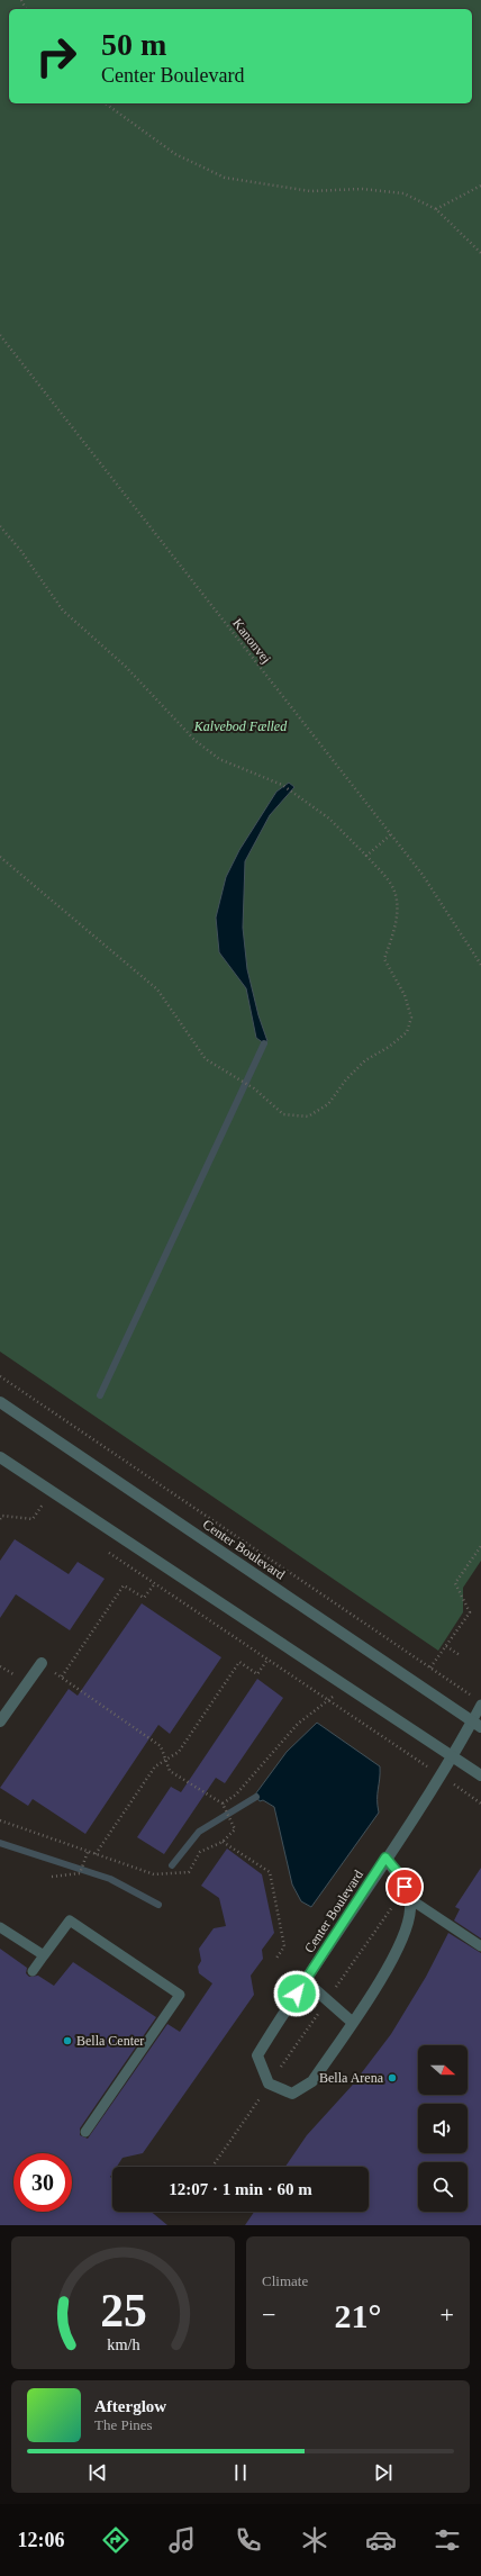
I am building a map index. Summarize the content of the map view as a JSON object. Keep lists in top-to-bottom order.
{
  "streets": {
    "street": ["Center Boulevard"],
    "path": ["Kanonvej"]
  },
  "parks": ["Kalvebod Fælled"],
  "places": ["Bella Center", "Bella Arena"],
  "north": "right",
  "page": {
    "turn": ["50 m", "Center Boulevard"],
    "limit": "30",
    "trip": "12:07 · 1 min · 60 m",
    "tile": "Climate",
    "heat": ["−", "21°", "+"],
    "song": ["Afterglow", "The Pines"],
    "tabs": "12:06",
    "gauge": ["25", "km/h"]
  }
}
